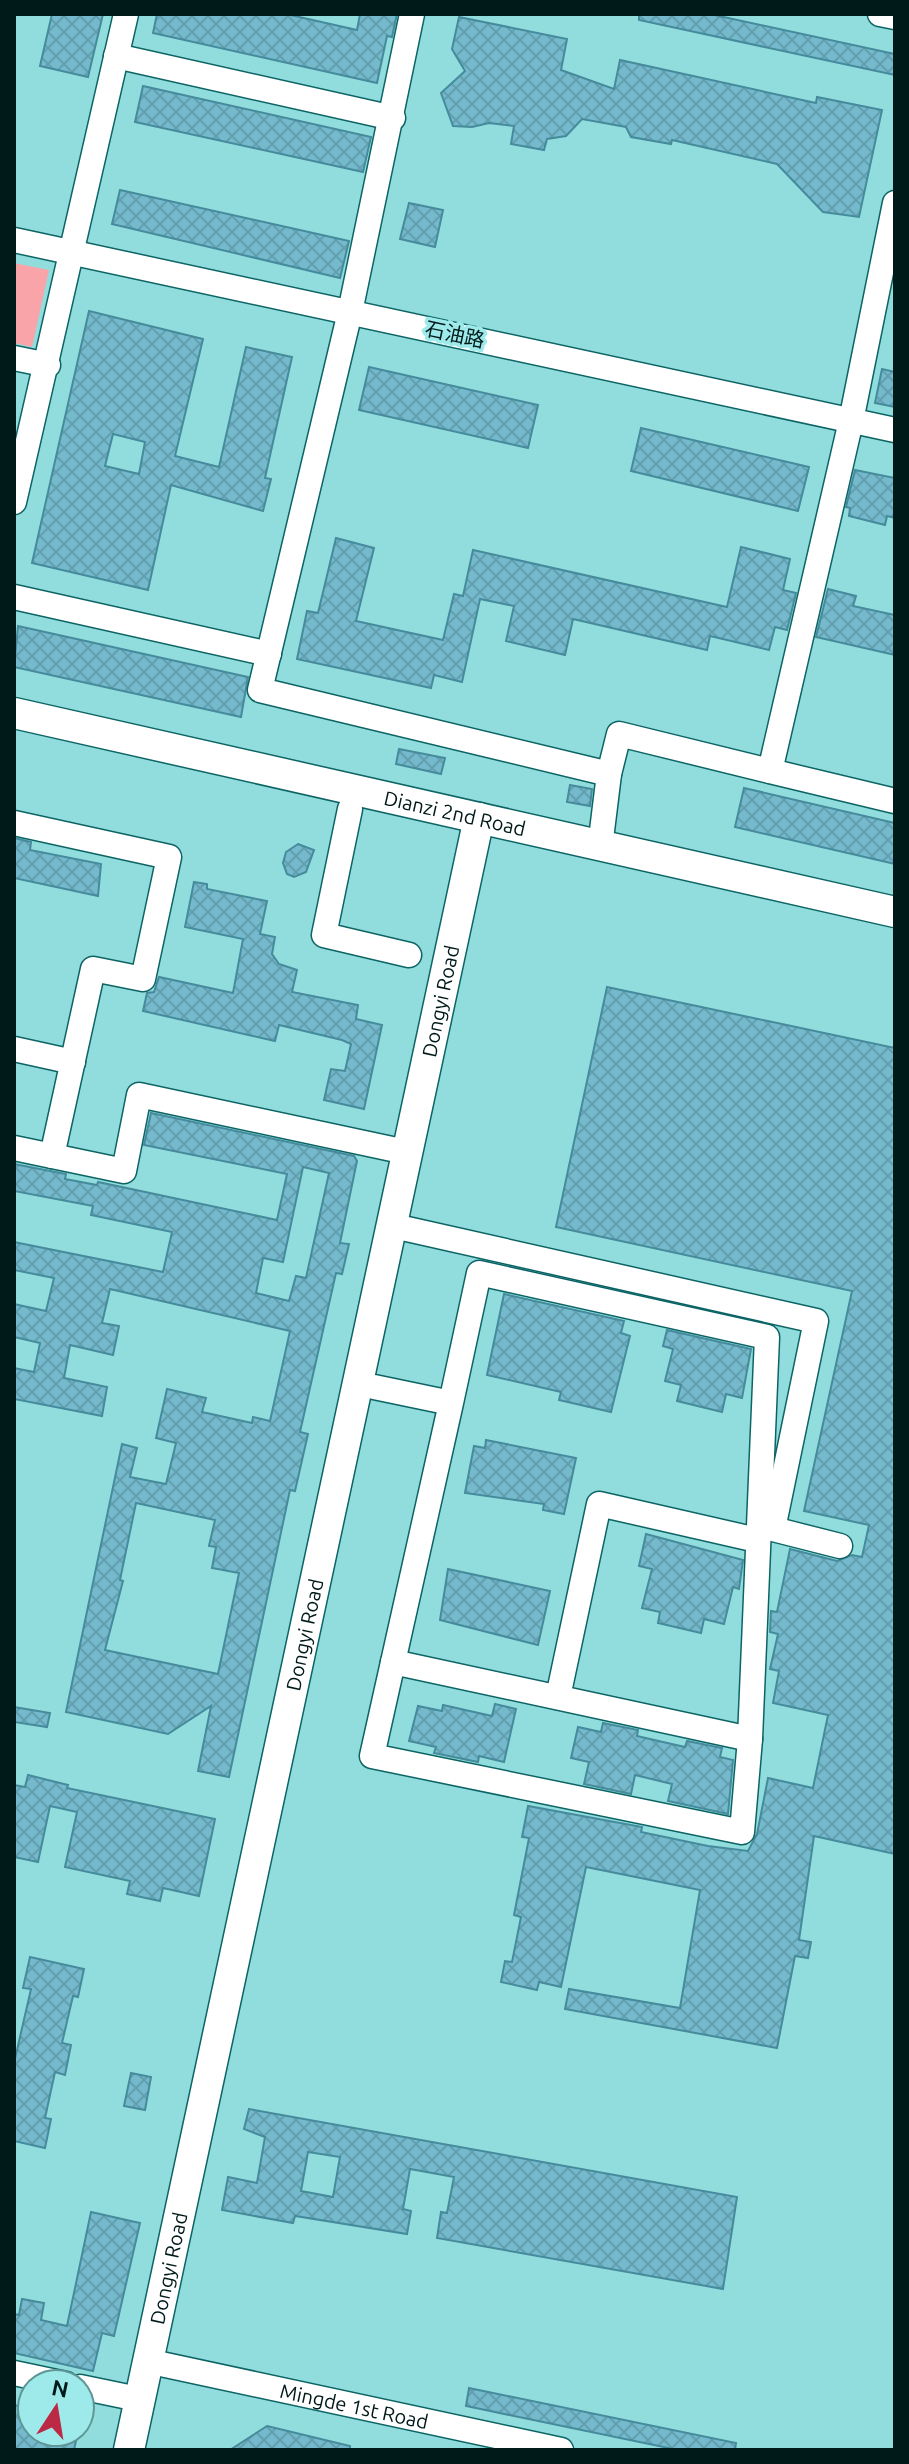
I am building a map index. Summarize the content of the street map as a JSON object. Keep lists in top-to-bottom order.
{
  "streets": {
    "main road": ["Dianzi 2nd Road", "Dongyi Road"],
    "street": ["石油路", "Mingde 1st Road"]
  },
  "crossings": [
    ["Dianzi 2nd Road", "Dongyi Road"],
    ["Dongyi Road", "Mingde 1st Road"]
  ],
  "north": "top"
}
